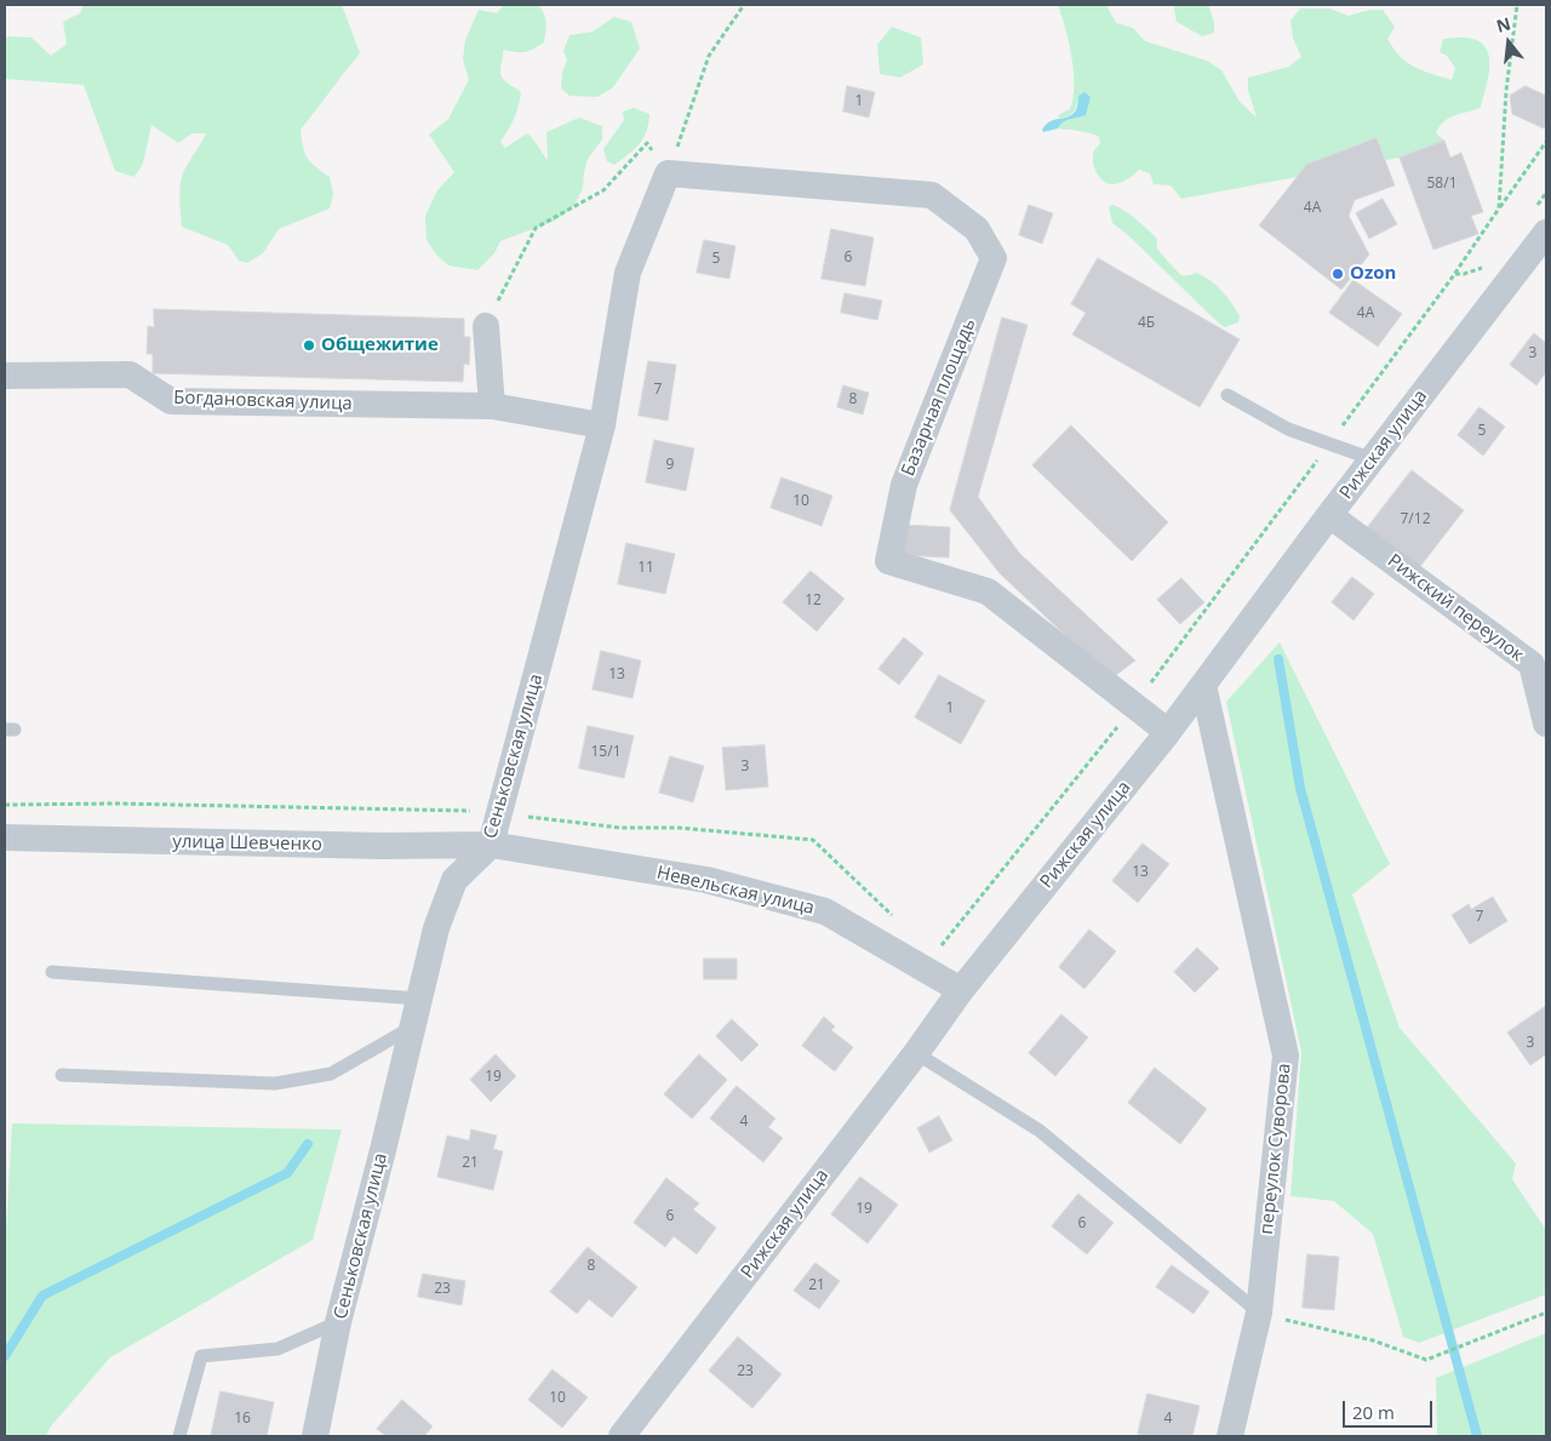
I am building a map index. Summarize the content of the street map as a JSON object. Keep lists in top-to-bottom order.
{
  "streets": {
    "street": [
      "Базарная площадь",
      "Богдановская улица",
      "Рижская улица",
      "Рижский переулок",
      "Сеньковская улица",
      "улица Шевченко",
      "Невельская улица",
      "переулок Суворова"
    ]
  },
  "crossings": [
    ["Базарная площадь", "Рижская улица"],
    ["Базарная площадь", "Сеньковская улица"],
    ["Богдановская улица", "Сеньковская улица"],
    ["Рижская улица", "Рижский переулок"],
    ["Рижская улица", "Невельская улица"],
    ["Рижская улица", "переулок Суворова"],
    ["Сеньковская улица", "улица Шевченко"],
    ["Сеньковская улица", "Невельская улица"],
    ["улица Шевченко", "Невельская улица"]
  ],
  "places": ["Ozon", "Общежитие"],
  "house_numbers": [
    "1",
    "58/1",
    "4А",
    "6",
    "5",
    "4А",
    "4Б",
    "3",
    "7",
    "8",
    "5",
    "9",
    "10",
    "7/12",
    "11",
    "12",
    "13",
    "1",
    "15/1",
    "3",
    "13",
    "7",
    "3",
    "19",
    "4",
    "21",
    "19",
    "6",
    "6",
    "8",
    "21",
    "23",
    "23",
    "10",
    "16",
    "4"
  ],
  "scale_bar": "20 m",
  "north": "top"
}
